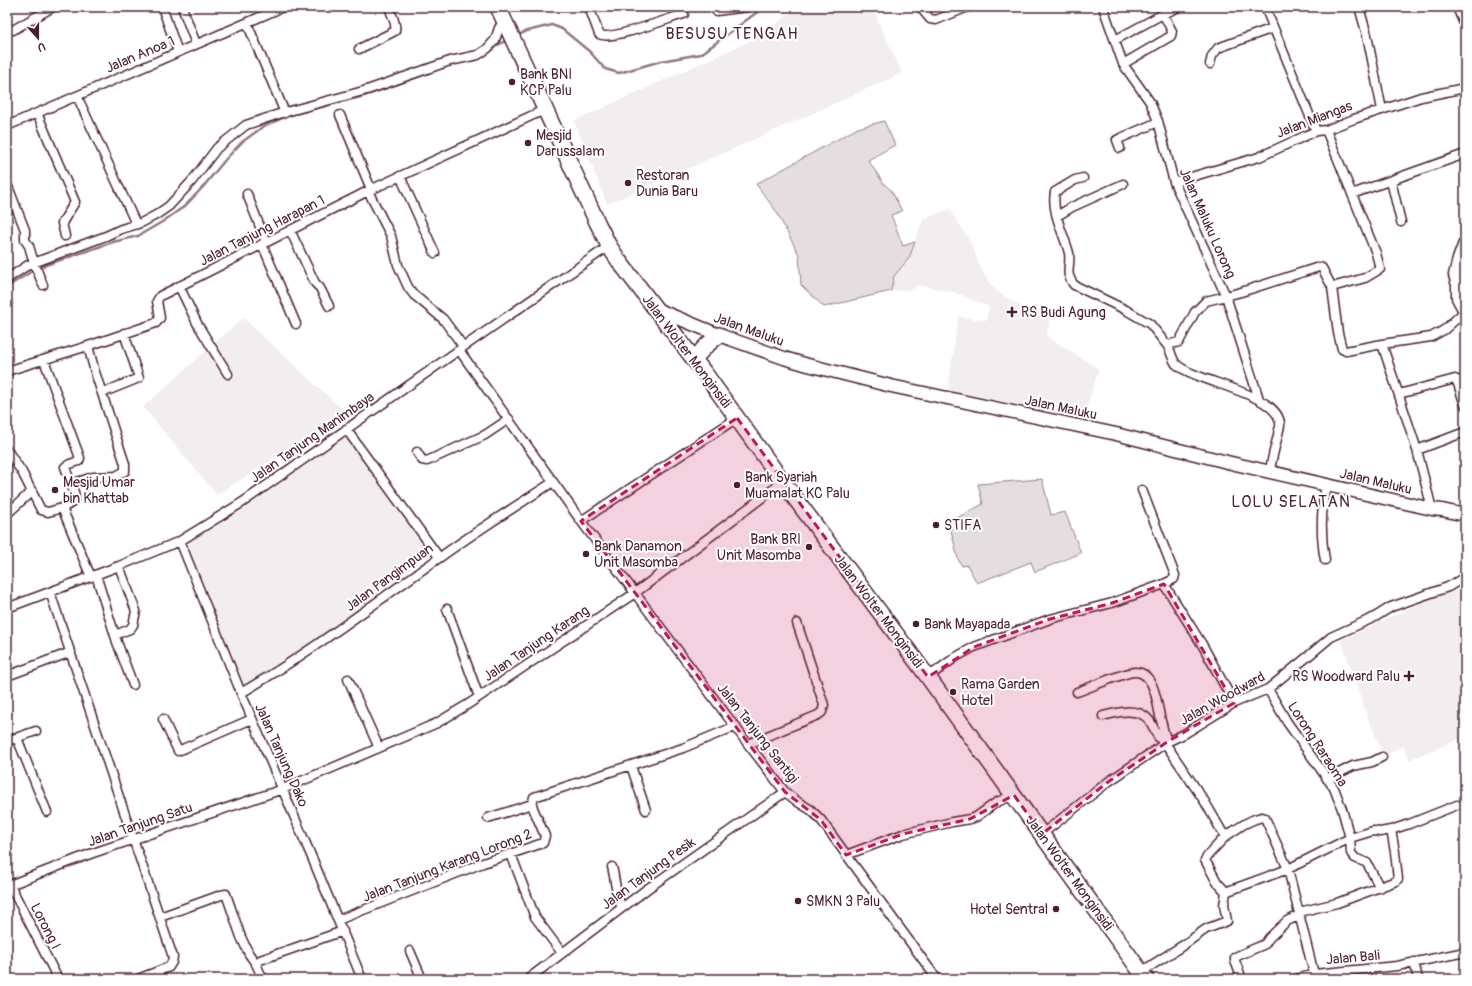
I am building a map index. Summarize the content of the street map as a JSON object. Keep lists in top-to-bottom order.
{
  "streets": {
    "highway": ["Jalan Wolter Monginsidi"],
    "main road": ["Jalan Maluku"],
    "street": [
      "Jalan Anoa 1",
      "Jalan Miangas",
      "Jalan Maluku Lorong",
      "Jalan Tanjung Harapan 1",
      "Jalan Tanjung Manimbaya",
      "Jalan Pangimpuan",
      "Jalan Tanjung Karang",
      "Jalan Woodward",
      "Jalan Tanjung Santigi",
      "Lorong Raraoma",
      "Jalan Tanjung Dako",
      "Jalan Tanjung Satu",
      "Jalan Tanjung Karang Lorong 2",
      "Jalan Tanjung Pesik",
      "Lorong I",
      "Jalan Bali"
    ]
  },
  "crossings": [
    ["Jalan Miangas", "Jalan Maluku Lorong"],
    ["Jalan Tanjung Harapan 1", "Jalan Wolter Monginsidi"],
    ["Jalan Maluku", "Jalan Wolter Monginsidi"],
    ["Jalan Wolter Monginsidi", "Jalan Tanjung Manimbaya"],
    ["Jalan Wolter Monginsidi", "Jalan Tanjung Karang"],
    ["Jalan Wolter Monginsidi", "Jalan Woodward"],
    ["Jalan Tanjung Manimbaya", "Jalan Tanjung Dako"],
    ["Jalan Pangimpuan", "Jalan Tanjung Dako"],
    ["Jalan Tanjung Karang", "Jalan Tanjung Santigi"],
    ["Jalan Tanjung Karang", "Jalan Tanjung Dako"],
    ["Jalan Tanjung Karang", "Jalan Tanjung Satu"],
    ["Jalan Woodward", "Lorong Raraoma"],
    ["Jalan Tanjung Santigi", "Jalan Tanjung Pesik"],
    ["Jalan Tanjung Dako", "Jalan Tanjung Satu"],
    ["Jalan Tanjung Dako", "Jalan Tanjung Karang Lorong 2"],
    ["Jalan Tanjung Satu", "Lorong I"]
  ],
  "districts": ["BESUSU TENGAH", "LOLU SELATAN"],
  "places": {
    "other": [
      "Bank BNI KCP Palu",
      "Mesjid Darussalam",
      "Restoran Dunia Baru",
      "Bank Syariah Muamalat KC Palu",
      "Mesjid Umar bin Khattab",
      "STIFA",
      "Bank BRI Unit Masomba",
      "Bank Danamon Unit Masomba",
      "Bank Mayapada",
      "Rama Garden Hotel",
      "SMKN 3 Palu",
      "Hotel Sentral"
    ],
    "health": ["RS Budi Agung", "RS Woodward Palu"]
  },
  "north": "bottom"
}
